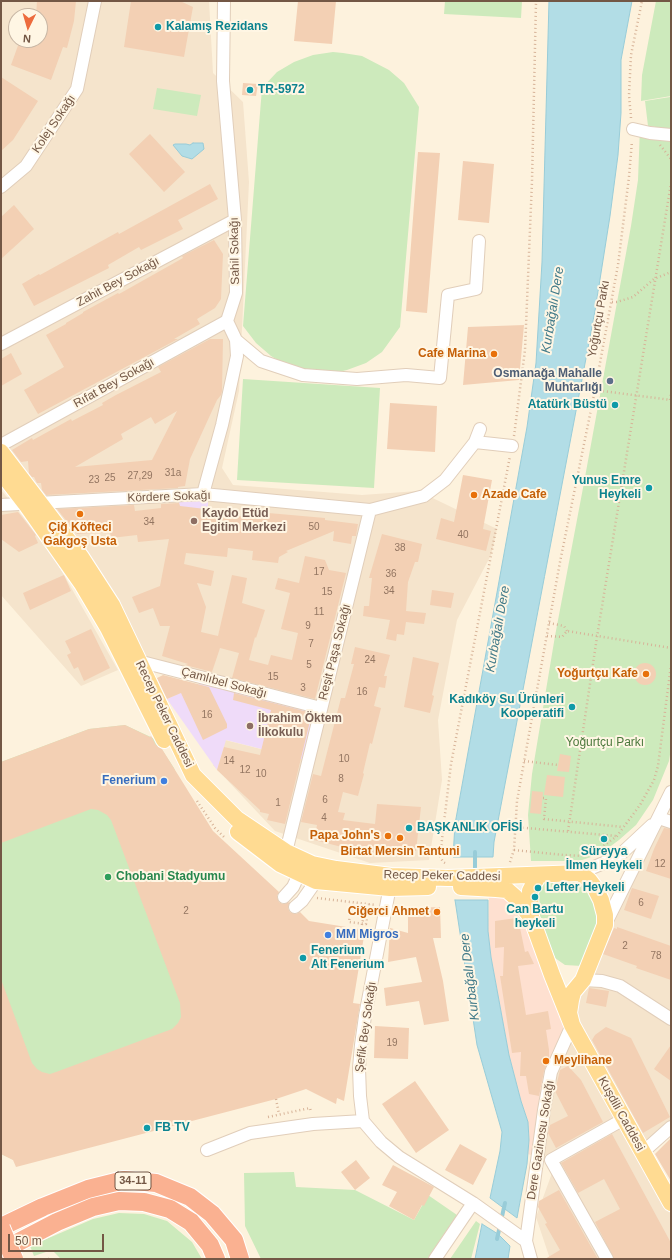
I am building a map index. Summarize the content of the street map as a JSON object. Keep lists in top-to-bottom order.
{
  "streets": {
    "highway": ["34-11"],
    "main road": ["Recep Peker Caddesi", "Kuşdili Caddesi"],
    "street": [
      "Kolej Sokağı",
      "Sahil Sokağı",
      "Zahit Bey Sokağı",
      "Rıfat Bey Sokağı",
      "Kördere Sokağı",
      "Reşit Paşa Sokağı",
      "Çamlıbel Sokağı",
      "Şefik Bey Sokağı",
      "Dere Gazinosu Sokağı"
    ],
    "path": ["Yoğurtçu Parkı"]
  },
  "crossings": [
    ["Sahil Sokağı", "Zahit Bey Sokağı"],
    ["Sahil Sokağı", "Rıfat Bey Sokağı"],
    ["Kördere Sokağı", "Reşit Paşa Sokağı"],
    ["Kördere Sokağı", "Recep Peker Caddesi"],
    ["Reşit Paşa Sokağı", "Çamlıbel Sokağı"],
    ["Reşit Paşa Sokağı", "Recep Peker Caddesi"],
    ["Çamlıbel Sokağı", "Recep Peker Caddesi"],
    ["Recep Peker Caddesi", "Şefik Bey Sokağı"],
    ["Recep Peker Caddesi", "Kuşdili Caddesi"],
    ["Kuşdili Caddesi", "Dere Gazinosu Sokağı"]
  ],
  "water": ["Kurbağalı Dere"],
  "parks": ["Yoğurtçu Parkı"],
  "places": [
    "Kalamış Rezidans",
    "TR-5972",
    "Cafe Marina",
    "Osmanağa Mahalle Muhtarlığı",
    "Atatürk Büstü",
    "Yunus Emre Heykeli",
    "Azade Cafe",
    "Çiğ Köfteci Gakgoş Usta",
    "Kaydo Etüd Egitim Merkezi",
    "Yoğurtçu Kafe",
    "Kadıköy Su Ürünleri Kooperatifi",
    "İbrahim Öktem İlkokulu",
    "Fenerium",
    "BAŞKANLIK OFİSİ",
    "Papa John's",
    "Birtat Mersin Tantuni",
    "Süreyya İlmen Heykeli",
    "Chobani Stadyumu",
    "Lefter Heykeli",
    "Can Bartu heykeli",
    "Ciğerci Ahmet",
    "MM Migros",
    "Fenerium Alt Fenerium",
    "Meylihane",
    "FB TV"
  ],
  "house_numbers": [
    "31a",
    "27,29",
    "25",
    "23",
    "34",
    "50",
    "40",
    "38",
    "17",
    "36",
    "34",
    "15",
    "11",
    "9",
    "7",
    "24",
    "5",
    "15",
    "3",
    "16",
    "16",
    "10",
    "14",
    "12",
    "10",
    "8",
    "6",
    "1",
    "4",
    "12",
    "6",
    "2",
    "2",
    "78",
    "19"
  ],
  "scale_bar": "50 m",
  "north": "bottom"
}
